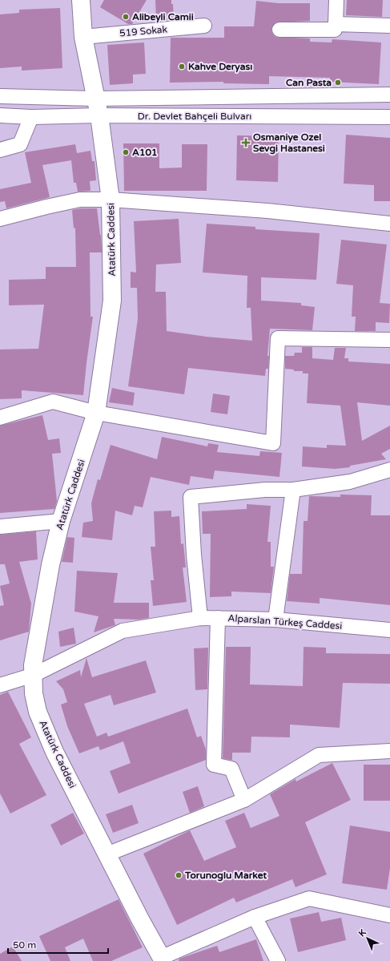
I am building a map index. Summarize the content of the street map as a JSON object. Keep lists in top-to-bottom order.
{
  "streets": {
    "street": [
      "519 Sokak",
      "Dr. Devlet Bahçeli Bulvarı",
      "Atatürk Caddesi",
      "Alparslan Türkeş Caddesi"
    ]
  },
  "crossings": [
    ["519 Sokak", "Atatürk Caddesi"],
    ["Dr. Devlet Bahçeli Bulvarı", "Atatürk Caddesi"],
    ["Atatürk Caddesi", "Alparslan Türkeş Caddesi"]
  ],
  "places": {
    "other": [
      "Alibeyli Camii",
      "Kahve Deryası",
      "Can Pasta",
      "A101",
      "Torunoglu Market"
    ],
    "health": ["Osmaniye Ozel Sevgi Hastanesi"]
  },
  "scale_bar": "50 m",
  "north": "top left"
}
